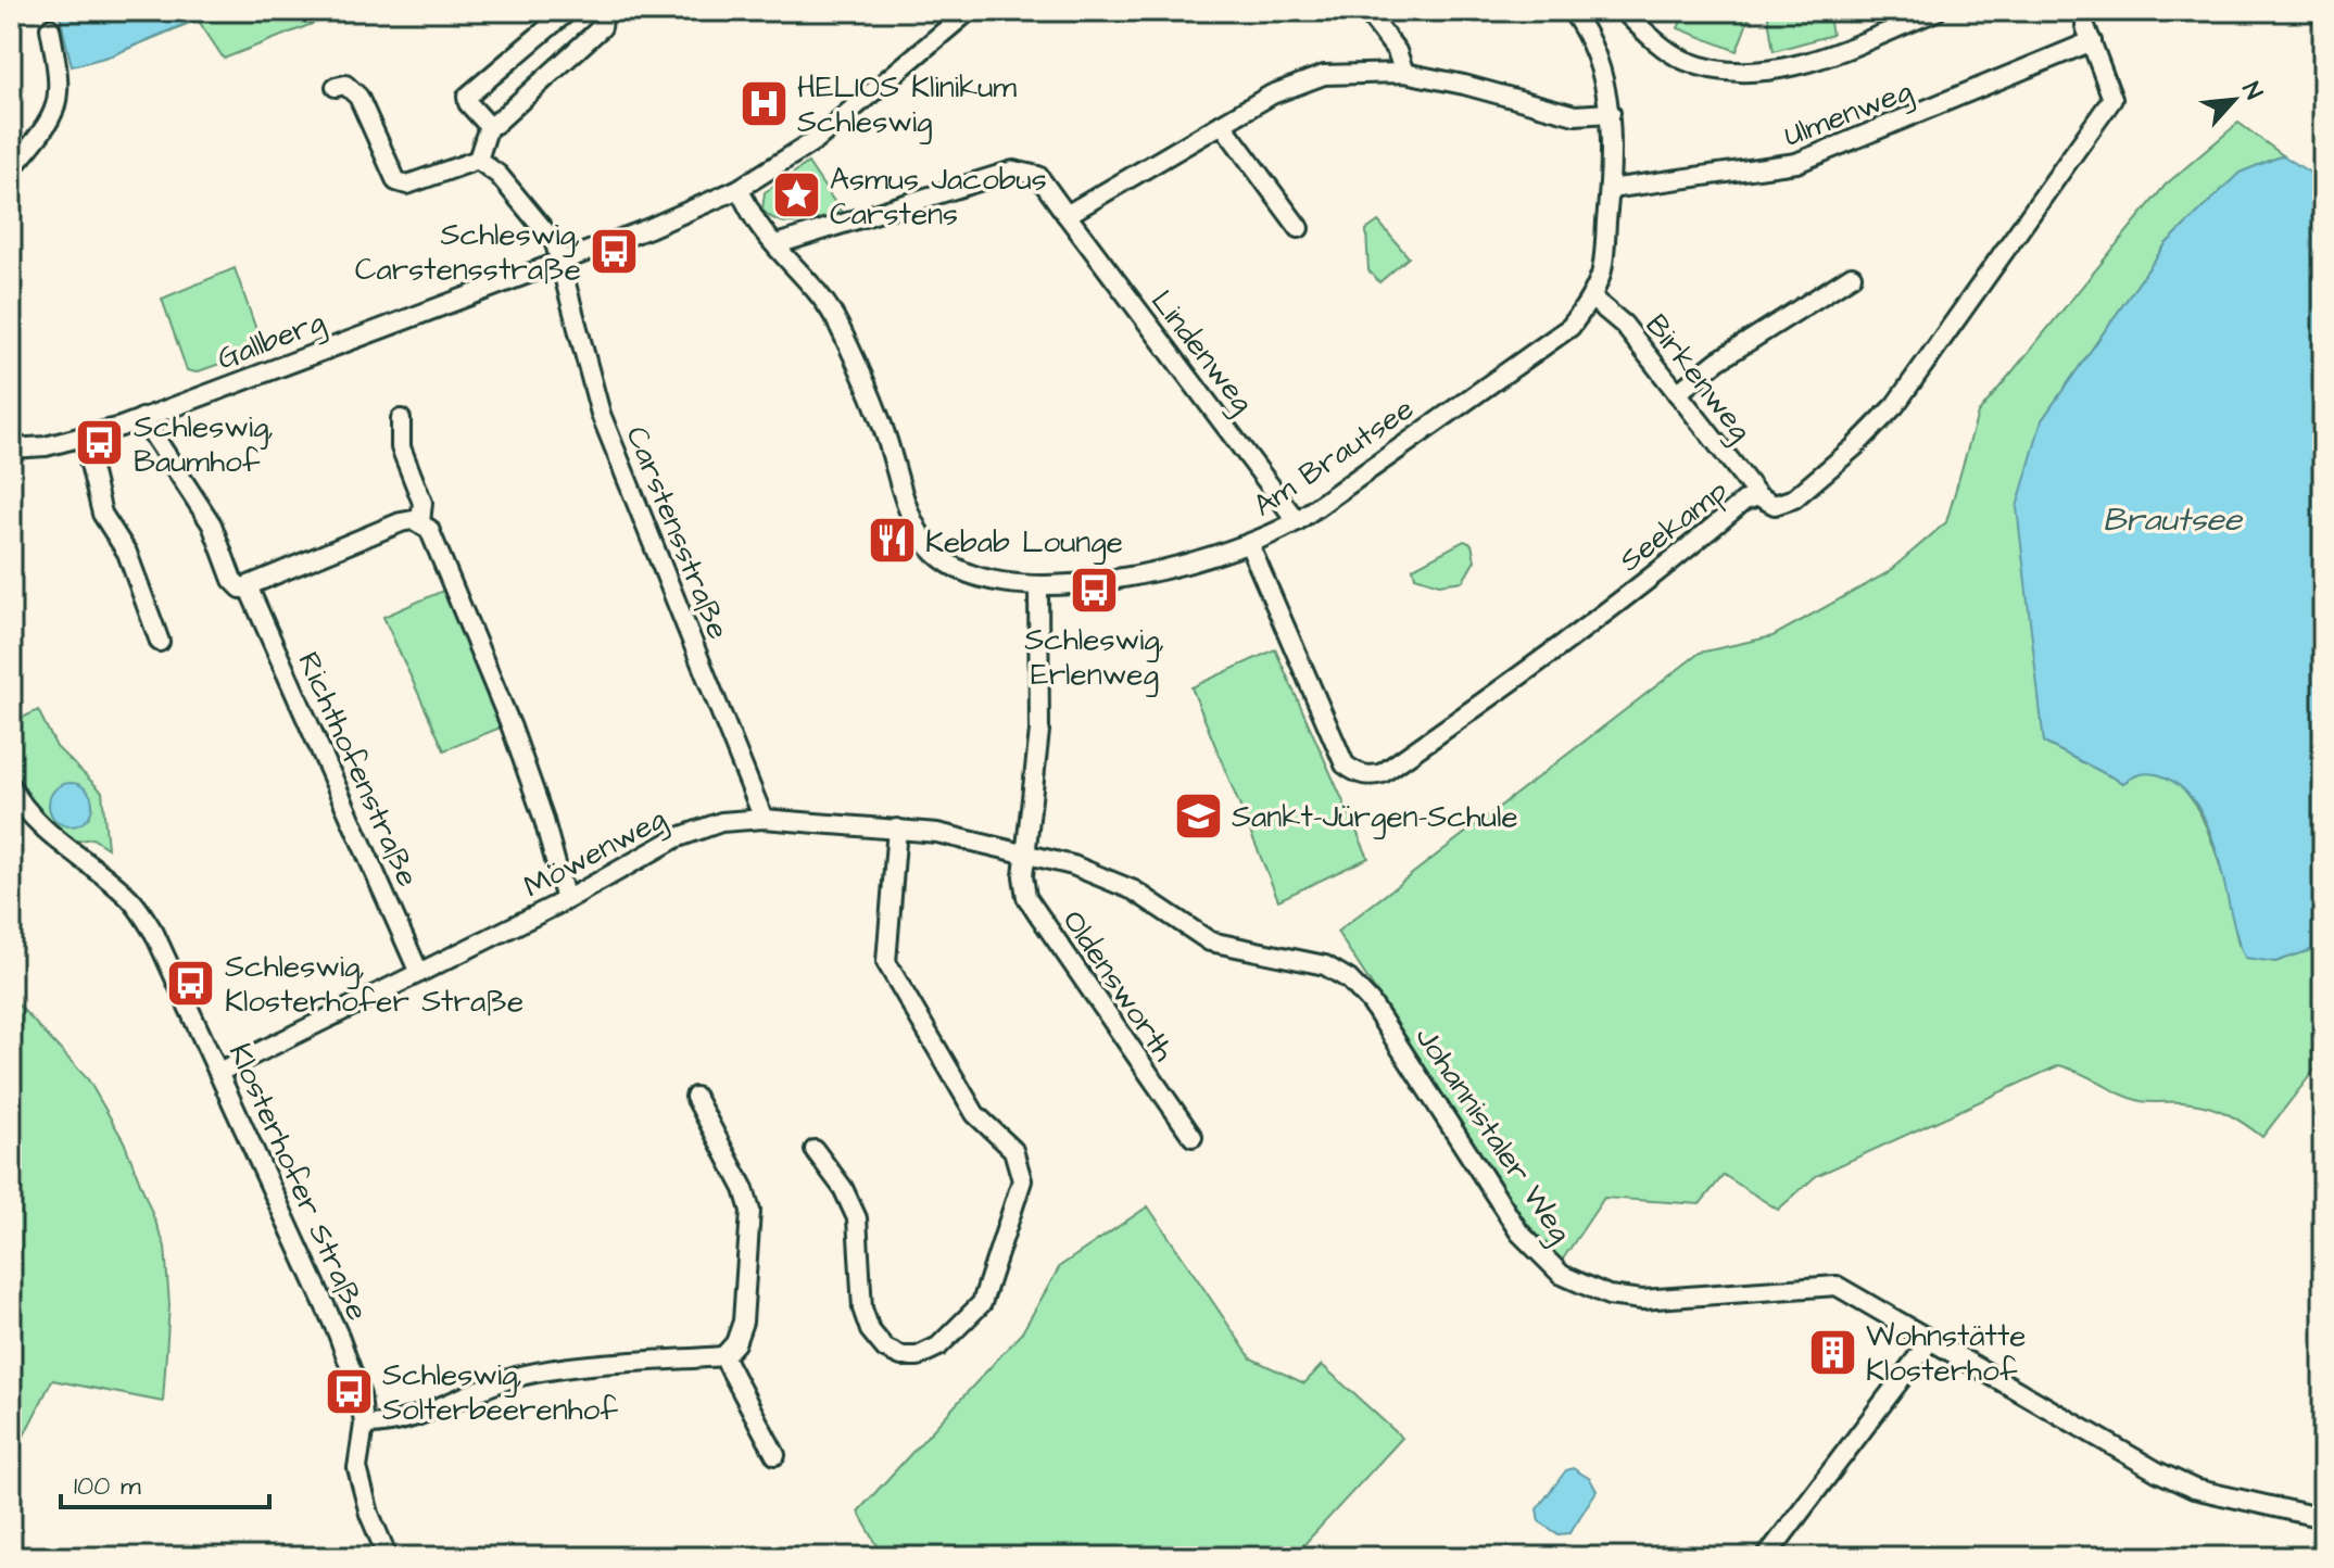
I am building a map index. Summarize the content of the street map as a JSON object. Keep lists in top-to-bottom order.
{
  "streets": {
    "street": [
      "Ulmenweg",
      "Gallberg",
      "Lindenweg",
      "Birkenweg",
      "Am Brautsee",
      "Seekamp",
      "Carstensstraße",
      "Richthofenstraße",
      "Möwenweg",
      "Oldensworth",
      "Johannistaler Weg",
      "Klosterhofer Straße"
    ]
  },
  "crossings": [
    ["Ulmenweg", "Am Brautsee"],
    ["Ulmenweg", "Seekamp"],
    ["Gallberg", "Am Brautsee"],
    ["Gallberg", "Carstensstraße"],
    ["Gallberg", "Richthofenstraße"],
    ["Lindenweg", "Am Brautsee"],
    ["Birkenweg", "Am Brautsee"],
    ["Birkenweg", "Seekamp"],
    ["Am Brautsee", "Seekamp"],
    ["Am Brautsee", "Oldensworth"],
    ["Carstensstraße", "Möwenweg"],
    ["Richthofenstraße", "Möwenweg"],
    ["Möwenweg", "Oldensworth"],
    ["Möwenweg", "Johannistaler Weg"],
    ["Möwenweg", "Klosterhofer Straße"],
    ["Oldensworth", "Johannistaler Weg"]
  ],
  "water": ["Brautsee"],
  "places": {
    "hospital": ["HELIOS Klinikum Schleswig"],
    "place": ["Asmus Jacobus Carstens"],
    "bus stop": [
      "Schleswig, Carstensstraße",
      "Schleswig, Baumhof",
      "Schleswig, Erlenweg",
      "Schleswig, Klosterhofer Straße",
      "Schleswig, Solterbeerenhof"
    ],
    "restaurant": ["Kebab Lounge"],
    "school or university": ["Sankt-Jürgen-Schule"],
    "building": ["Wohnstätte Klosterhof"]
  },
  "scale_bar": "100 m",
  "north": "top right"
}
